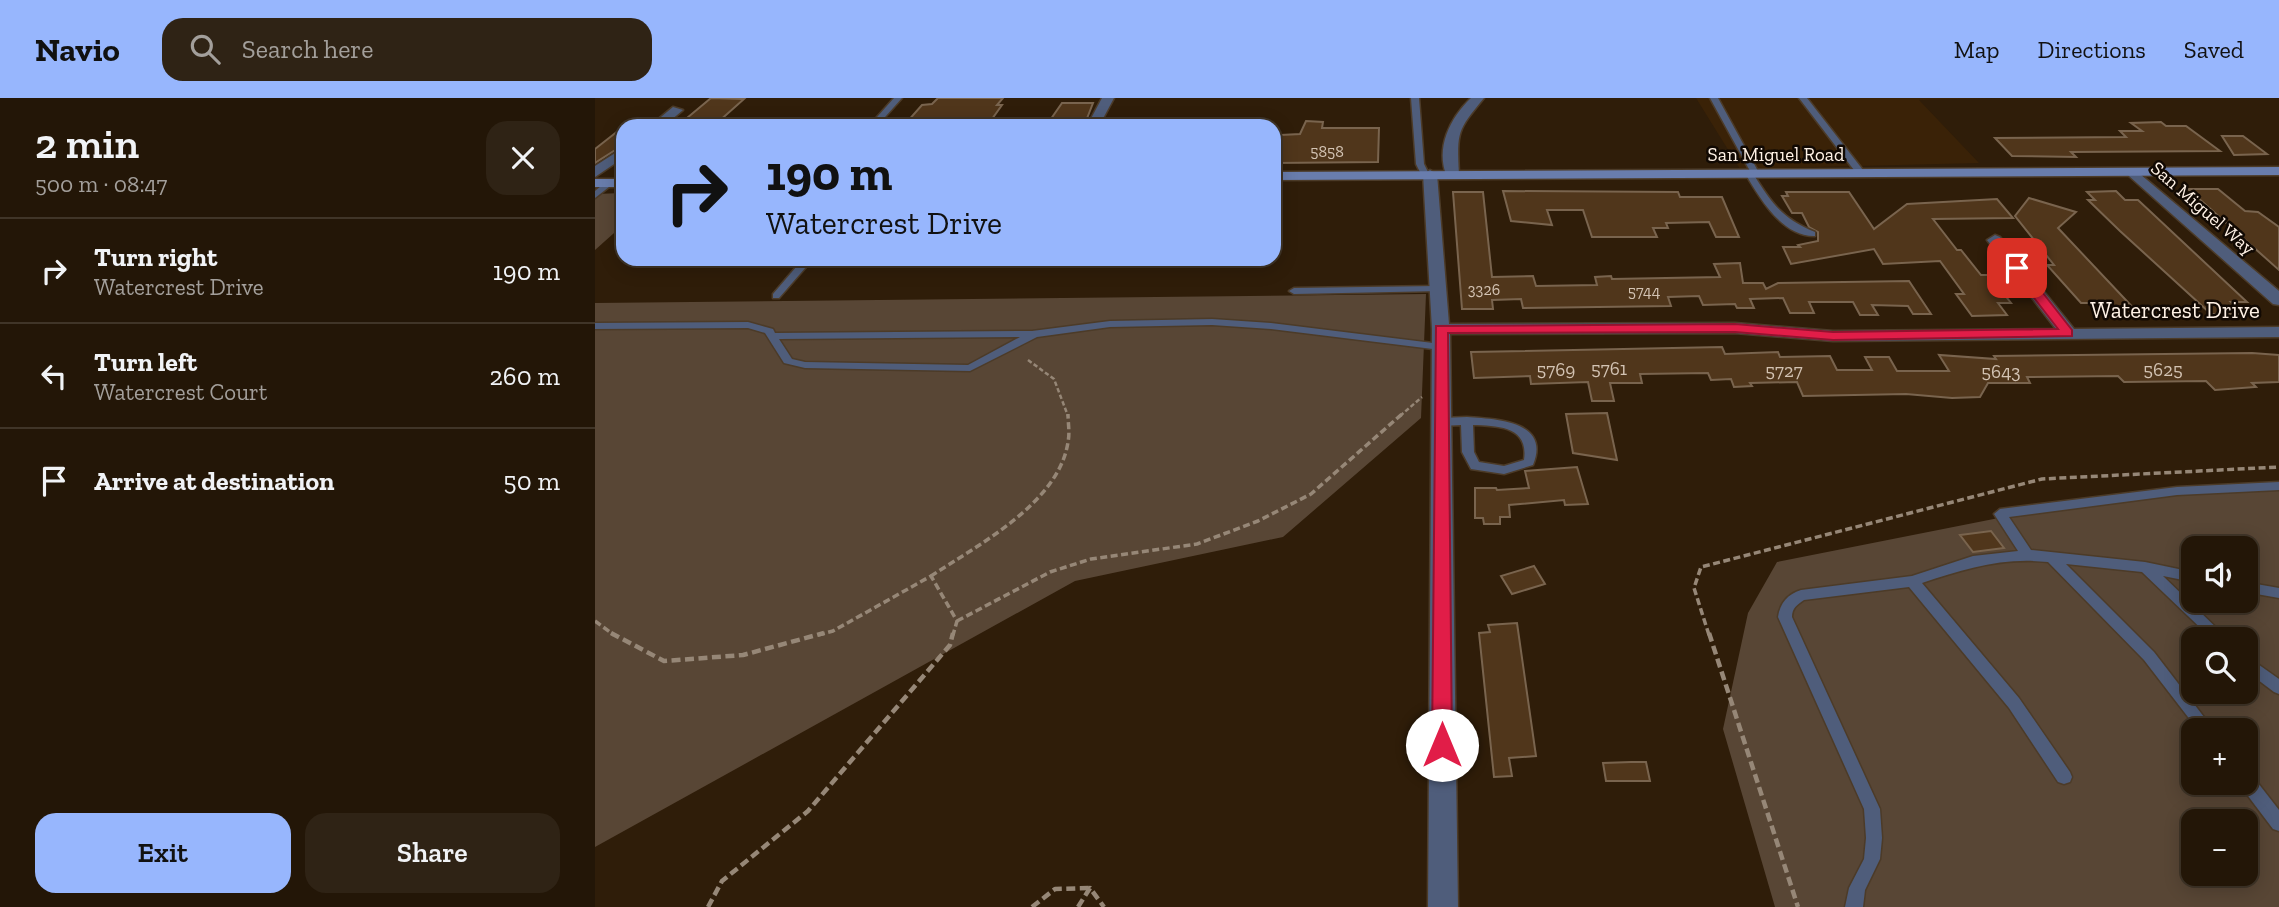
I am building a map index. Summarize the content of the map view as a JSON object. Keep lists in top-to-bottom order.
{
  "streets": {
    "street": ["San Miguel Road", "San Miguel Way", "Watercrest Drive"]
  },
  "crossings": [
    ["San Miguel Road", "San Miguel Way"]
  ],
  "house_numbers": [
    "5858",
    "3326",
    "5744",
    "5761",
    "5769",
    "5625",
    "5727",
    "5643"
  ],
  "page": {
    "header": "Navio",
    "search": "Search here",
    "nav": ["Map", "Directions", "Saved"],
    "heading": ["2 min", "500 m · 08:47"],
    "turn": ["190 m", "Watercrest Drive"],
    "list": [
      {
        "name": "Turn right",
        "note": "Watercrest Drive",
        "value": "190 m"
      },
      {
        "name": "Turn left",
        "note": "Watercrest Court",
        "value": "260 m"
      },
      {
        "name": "Arrive at destination",
        "value": "50 m"
      }
    ],
    "map_buttons": ["+", "−"],
    "buttons": ["Exit", "Share"]
  }
}
